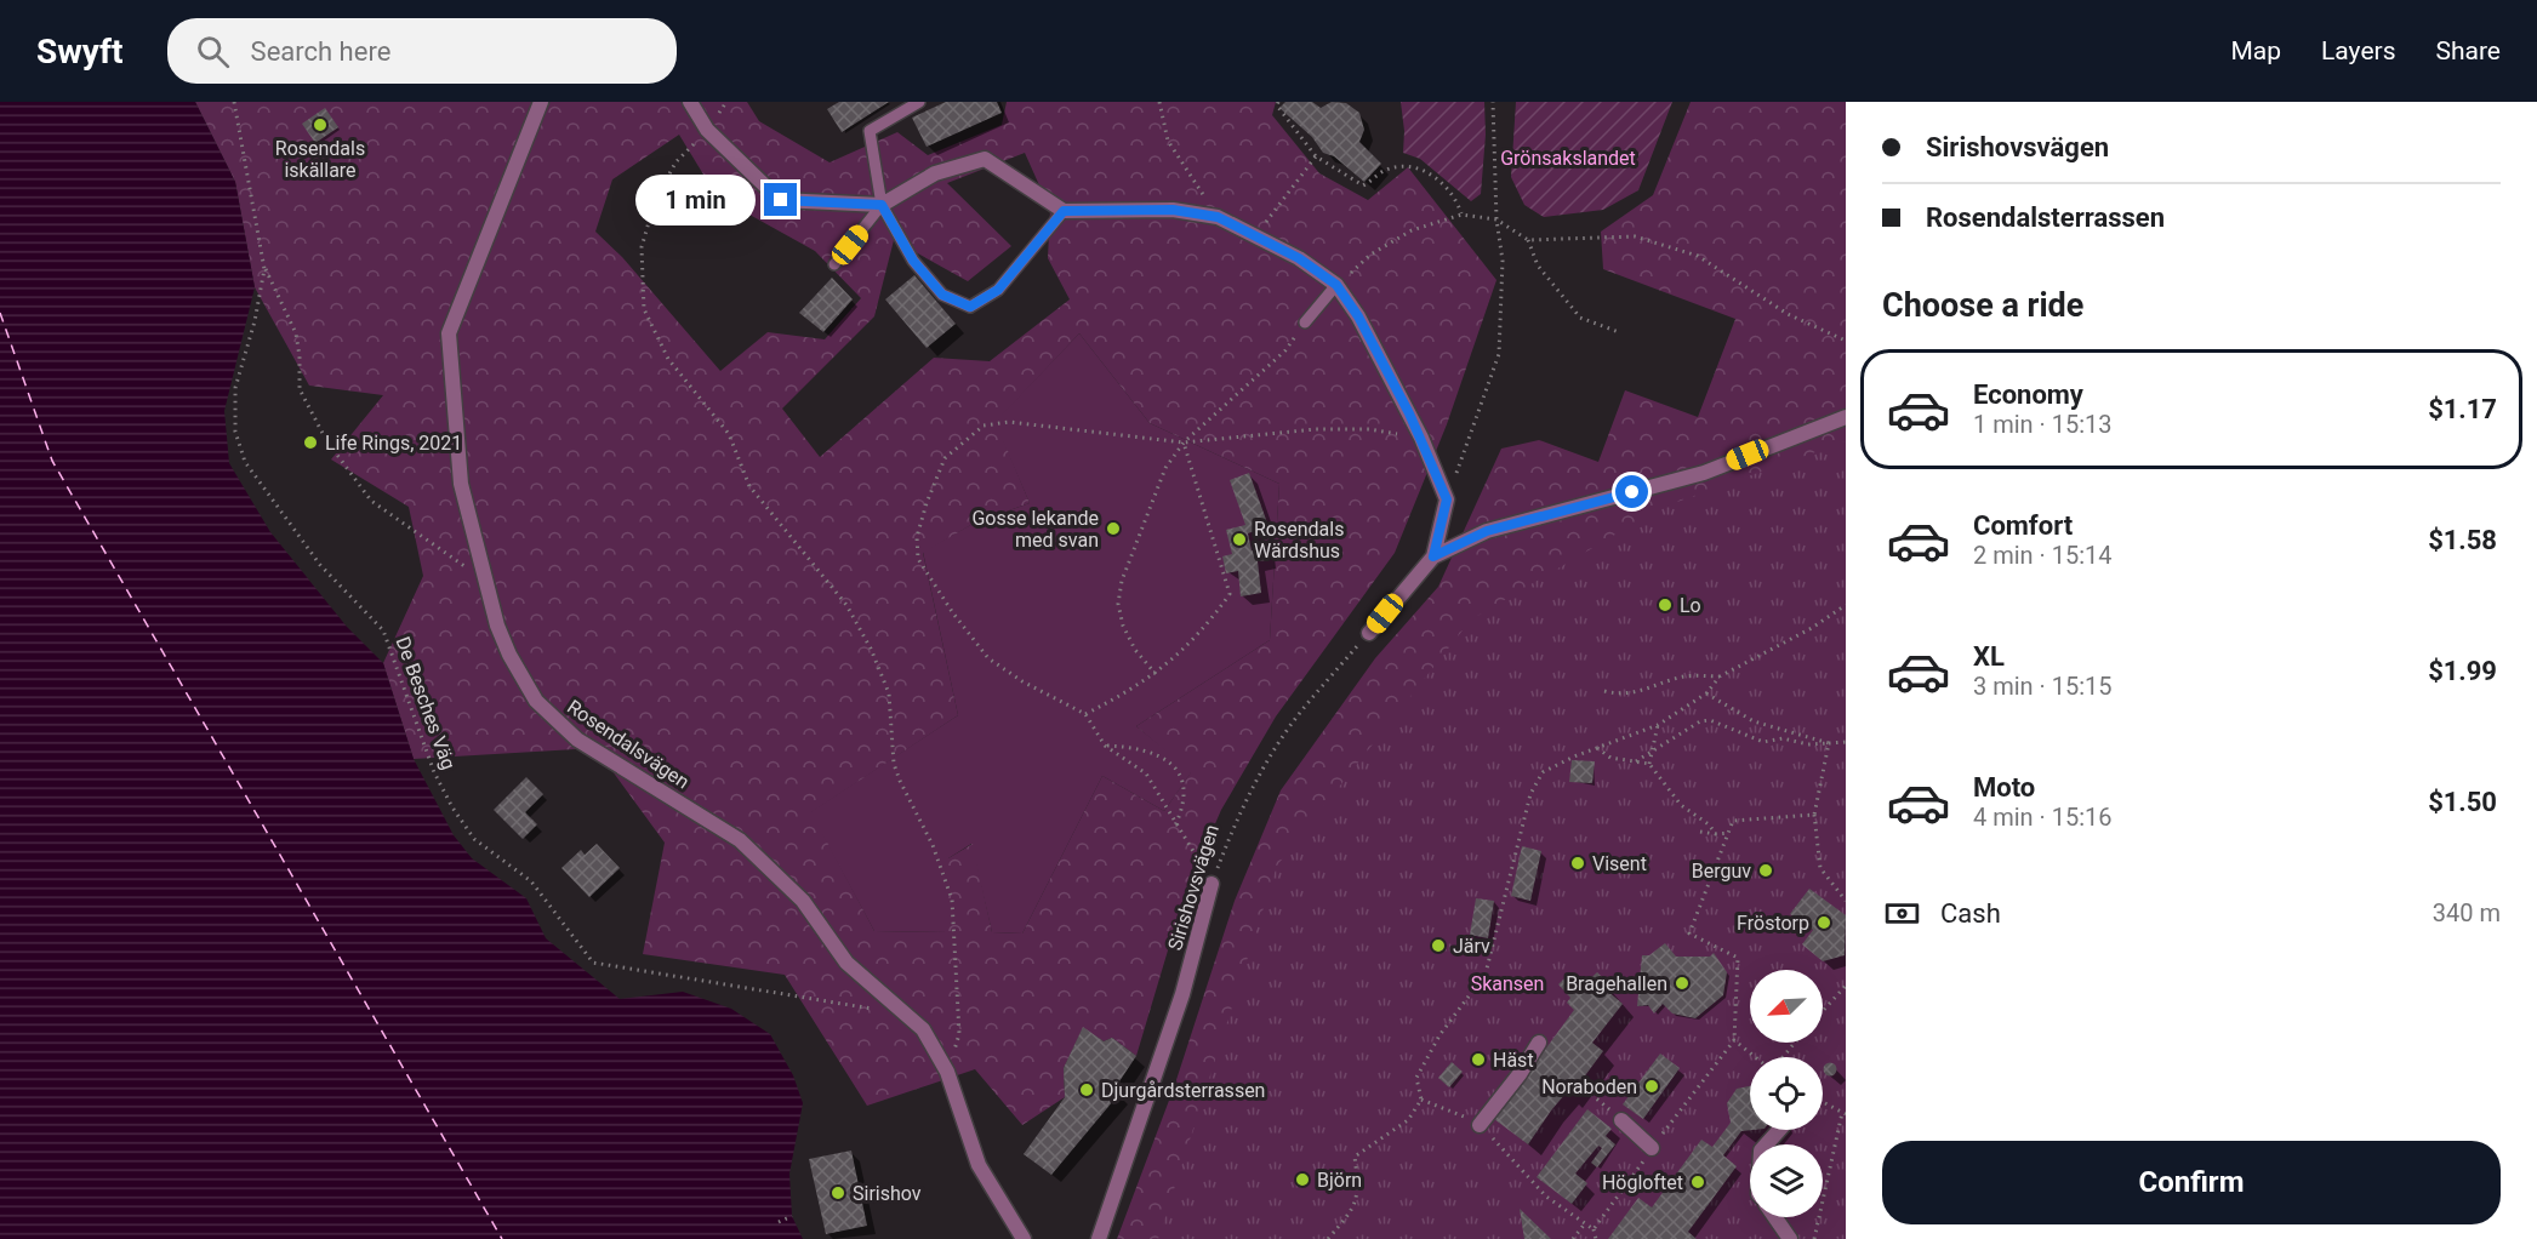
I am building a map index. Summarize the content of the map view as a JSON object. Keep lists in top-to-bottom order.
{
  "streets": {
    "street": ["Rosendalsvägen", "Sirishovsvägen"],
    "path": ["De Besches Väg"]
  },
  "crossings": [
    ["De Besches Väg", "Rosendalsvägen"]
  ],
  "parks": ["Grönsakslandet", "Skansen"],
  "places": [
    "Rosendals iskällare",
    "Life Rings, 2021",
    "Gosse lekande med svan",
    "Rosendals Wärdshus",
    "Lo",
    "Visent",
    "Berguv",
    "Fröstorp",
    "Järv",
    "Bragehallen",
    "Häst",
    "Noraboden",
    "Djurgårdsterrassen",
    "Björn",
    "Högloftet",
    "Sirishov"
  ],
  "north": "bottom left",
  "page": {
    "header": "Swyft",
    "search": "Search here",
    "nav": ["Map", "Layers", "Share"],
    "banner": ["Sirishovsvägen", "Rosendalsterrassen"],
    "bubble": "1 min",
    "heading": "Choose a ride",
    "list": [
      {
        "name": "Economy",
        "note": "1 min · 15:13",
        "value": "$1.17"
      },
      {
        "name": "Comfort",
        "note": "2 min · 15:14",
        "value": "$1.58"
      },
      {
        "name": "XL",
        "note": "3 min · 15:15",
        "value": "$1.99"
      },
      {
        "name": "Moto",
        "note": "4 min · 15:16",
        "value": "$1.50"
      }
    ],
    "pay": ["Cash", "340 m"],
    "buttons": "Confirm"
  }
}
